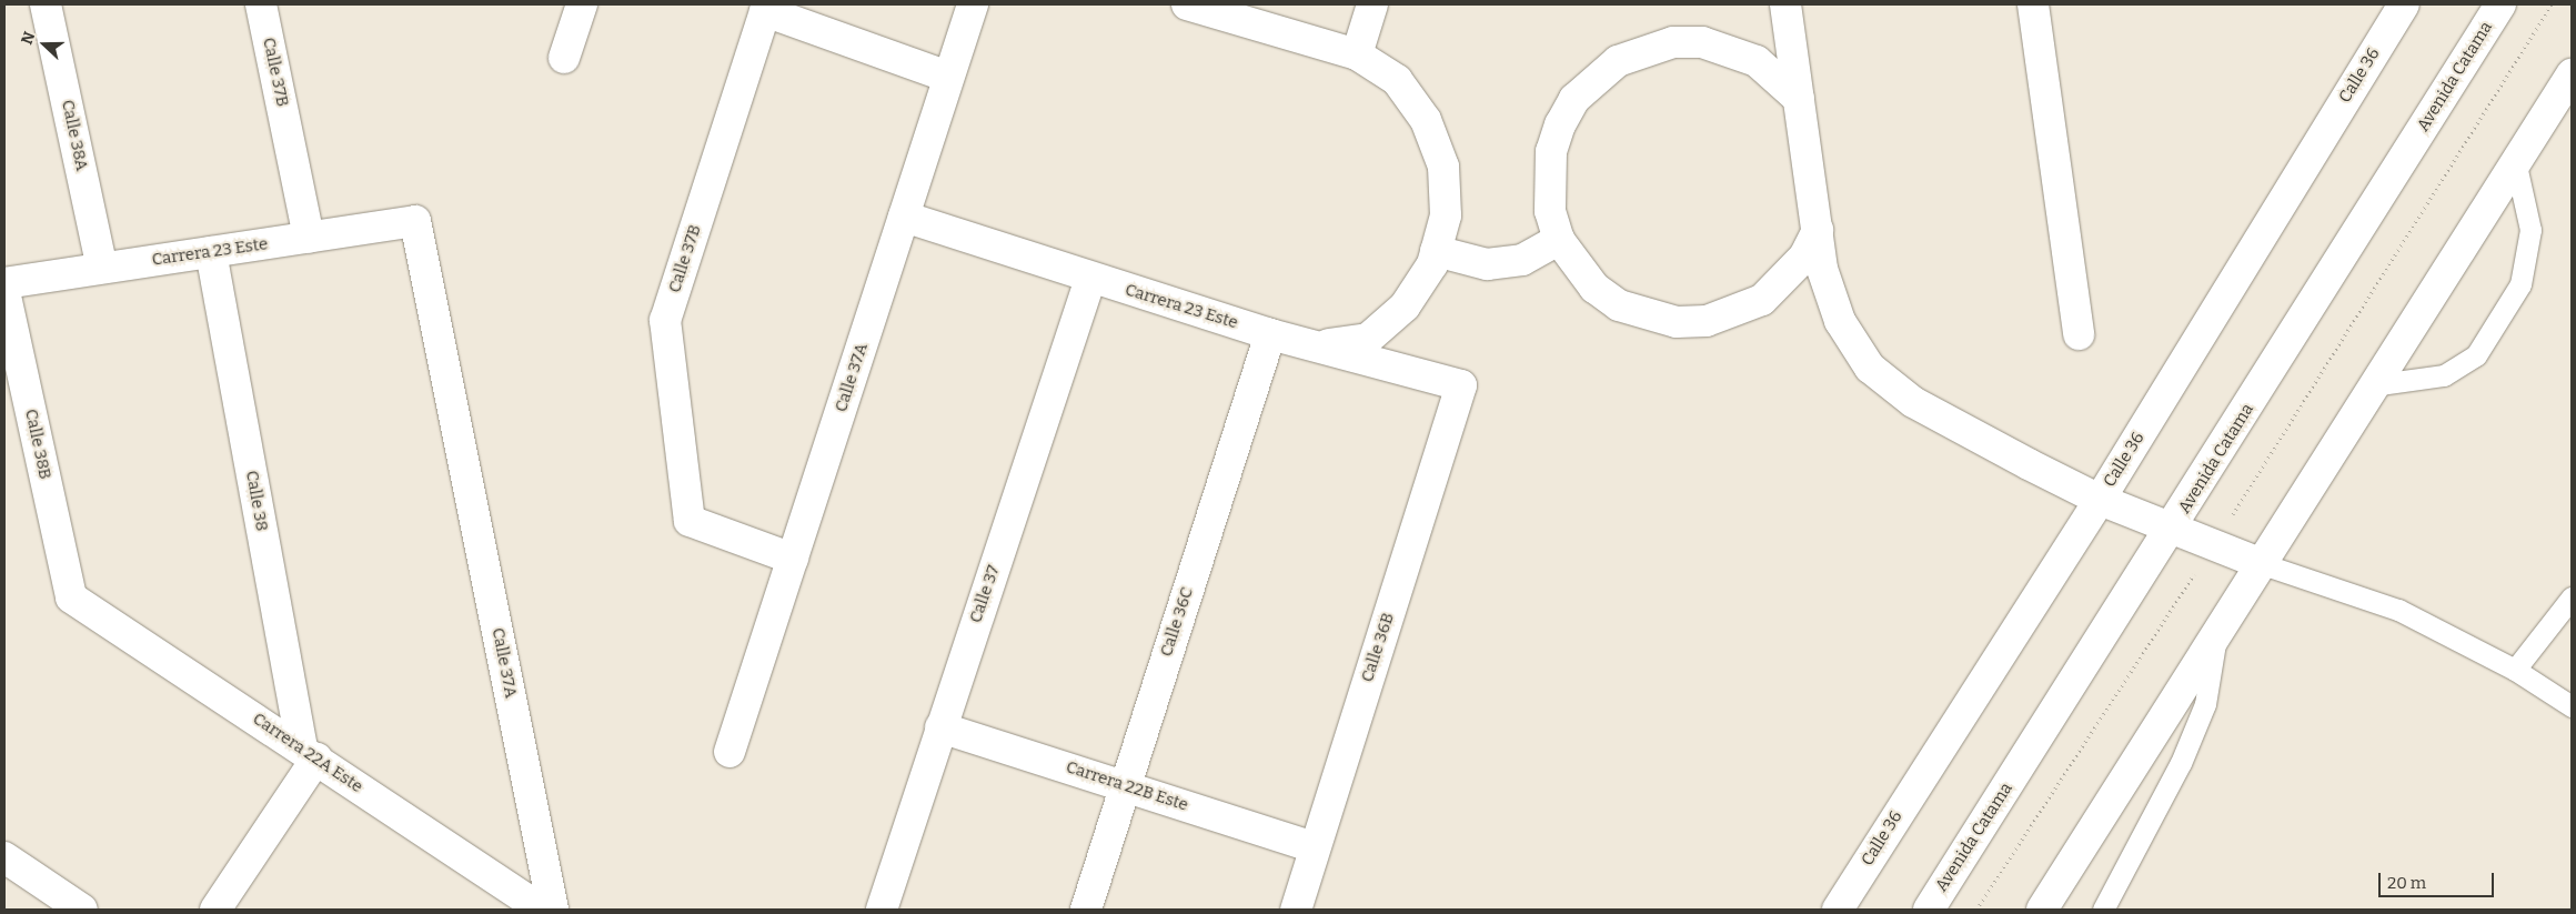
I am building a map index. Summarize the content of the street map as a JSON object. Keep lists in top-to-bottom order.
{
  "streets": {
    "street": [
      "Calle 37B",
      "Calle 36",
      "Avenida Catama",
      "Calle 38A",
      "Carrera 23 Este",
      "Calle 37A",
      "Calle 38B",
      "Calle 38",
      "Calle 37",
      "Calle 36C",
      "Calle 36B",
      "Carrera 22A Este",
      "Carrera 22B Este"
    ]
  },
  "crossings": [
    ["Calle 37B", "Carrera 23 Este"],
    ["Calle 37B", "Calle 37A"],
    ["Calle 38A", "Carrera 23 Este"],
    ["Carrera 23 Este", "Calle 37A"],
    ["Carrera 23 Este", "Calle 38"],
    ["Carrera 23 Este", "Calle 37"],
    ["Carrera 23 Este", "Calle 36C"],
    ["Carrera 23 Este", "Calle 36B"],
    ["Calle 38B", "Carrera 22A Este"],
    ["Calle 38", "Carrera 22A Este"],
    ["Calle 37", "Carrera 22B Este"],
    ["Calle 36C", "Carrera 22B Este"],
    ["Calle 36B", "Carrera 22B Este"]
  ],
  "scale_bar": "20 m",
  "north": "left"
}
